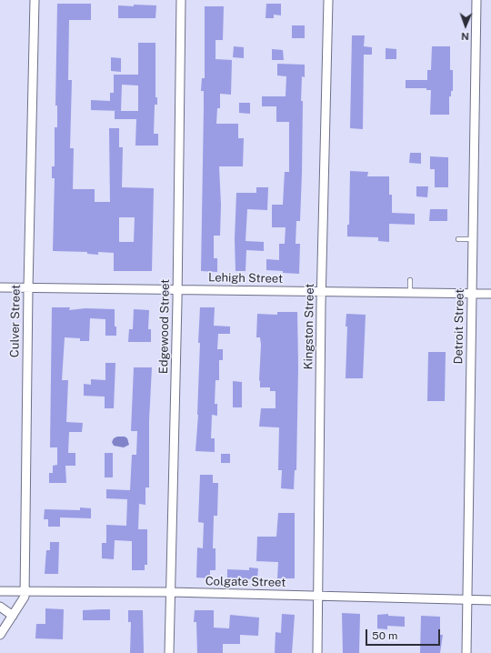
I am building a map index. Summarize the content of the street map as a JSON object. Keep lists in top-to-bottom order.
{
  "streets": {
    "street": [
      "Lehigh Street",
      "Culver Street",
      "Edgewood Street",
      "Kingston Street",
      "Detroit Street",
      "Colgate Street"
    ]
  },
  "crossings": [
    ["Lehigh Street", "Culver Street"],
    ["Lehigh Street", "Edgewood Street"],
    ["Lehigh Street", "Kingston Street"],
    ["Lehigh Street", "Detroit Street"],
    ["Culver Street", "Colgate Street"],
    ["Edgewood Street", "Colgate Street"],
    ["Kingston Street", "Colgate Street"],
    ["Detroit Street", "Colgate Street"]
  ],
  "scale_bar": "50 m",
  "north": "bottom"
}
